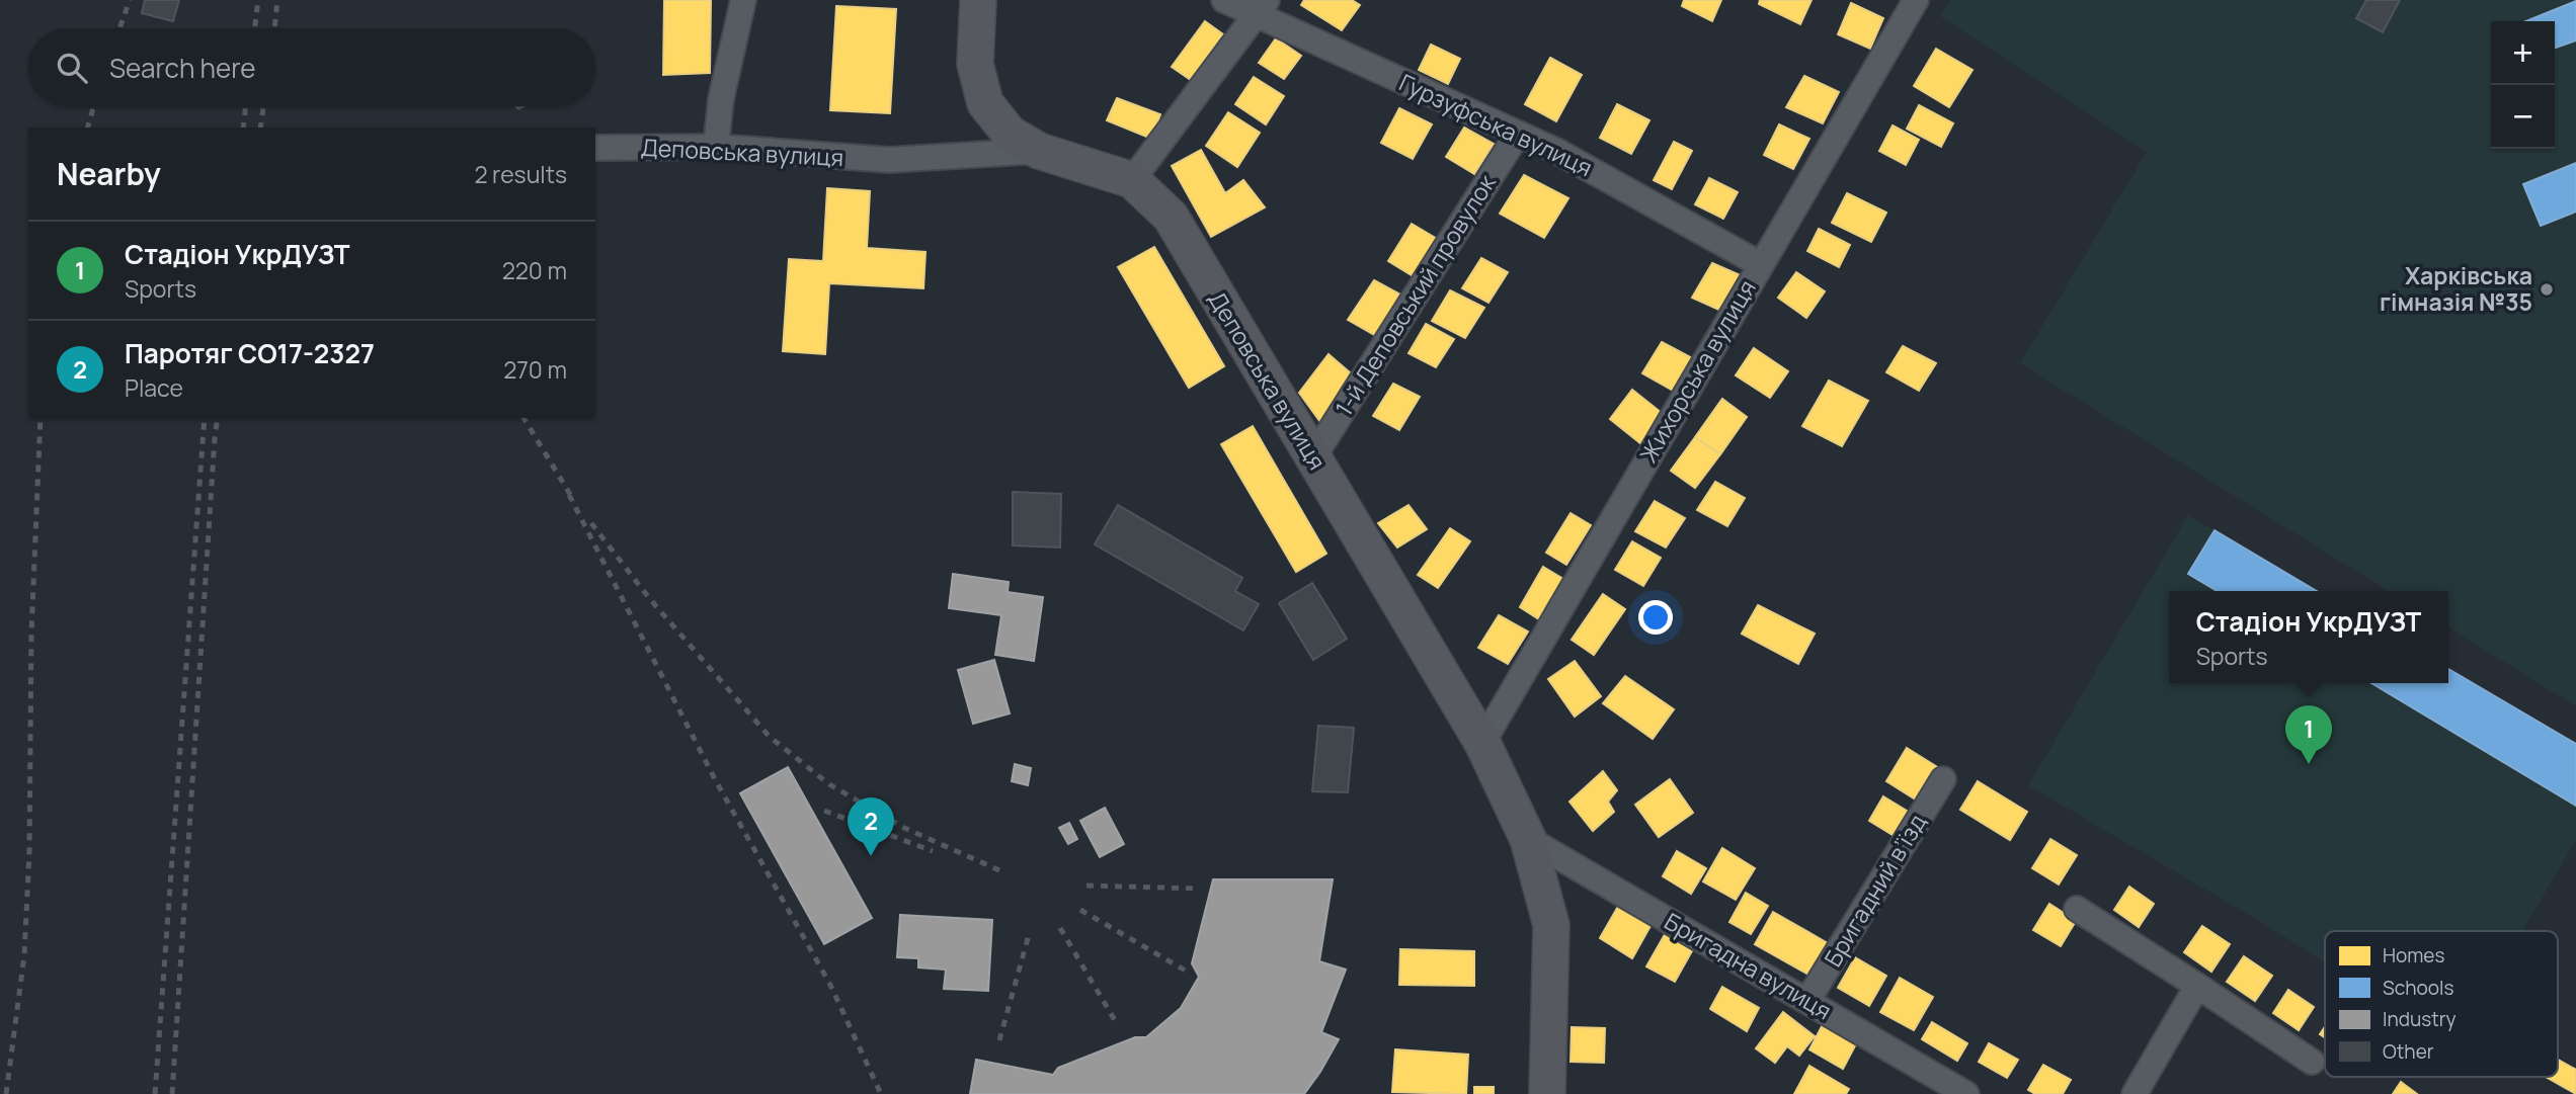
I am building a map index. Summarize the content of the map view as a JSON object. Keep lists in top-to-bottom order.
{
  "streets": {
    "main road": ["Деповська вулиця"],
    "street": [
      "Гурзуфська вулиця",
      "1-й Деповський провулок",
      "Жихорська вулиця",
      "Бригадний в’їзд",
      "Бригадна вулиця"
    ]
  },
  "crossings": [
    ["Гурзуфська вулиця", "1-й Деповський провулок"],
    ["Гурзуфська вулиця", "Жихорська вулиця"],
    ["Деповська вулиця", "1-й Деповський провулок"],
    ["Деповська вулиця", "Жихорська вулиця"],
    ["Деповська вулиця", "Бригадна вулиця"],
    ["Бригадний в’їзд", "Бригадна вулиця"]
  ],
  "places": ["Харківська гімназія №35"],
  "legend": [
    "Homes",
    "Schools",
    "Industry",
    "Other"
  ],
  "page": {
    "map_buttons": ["+", "−"],
    "search": "Search here",
    "heading": ["Nearby", "2 results"],
    "list": [
      {
        "mark": "1",
        "name": "Стадіон УкрДУЗТ",
        "note": "Sports",
        "value": "220 m"
      },
      {
        "mark": "2",
        "name": "Паротяг СО17-2327",
        "note": "Place",
        "value": "270 m"
      }
    ],
    "popup": ["Стадіон УкрДУЗТ", "Sports"],
    "pins": ["1", "2"]
  }
}
